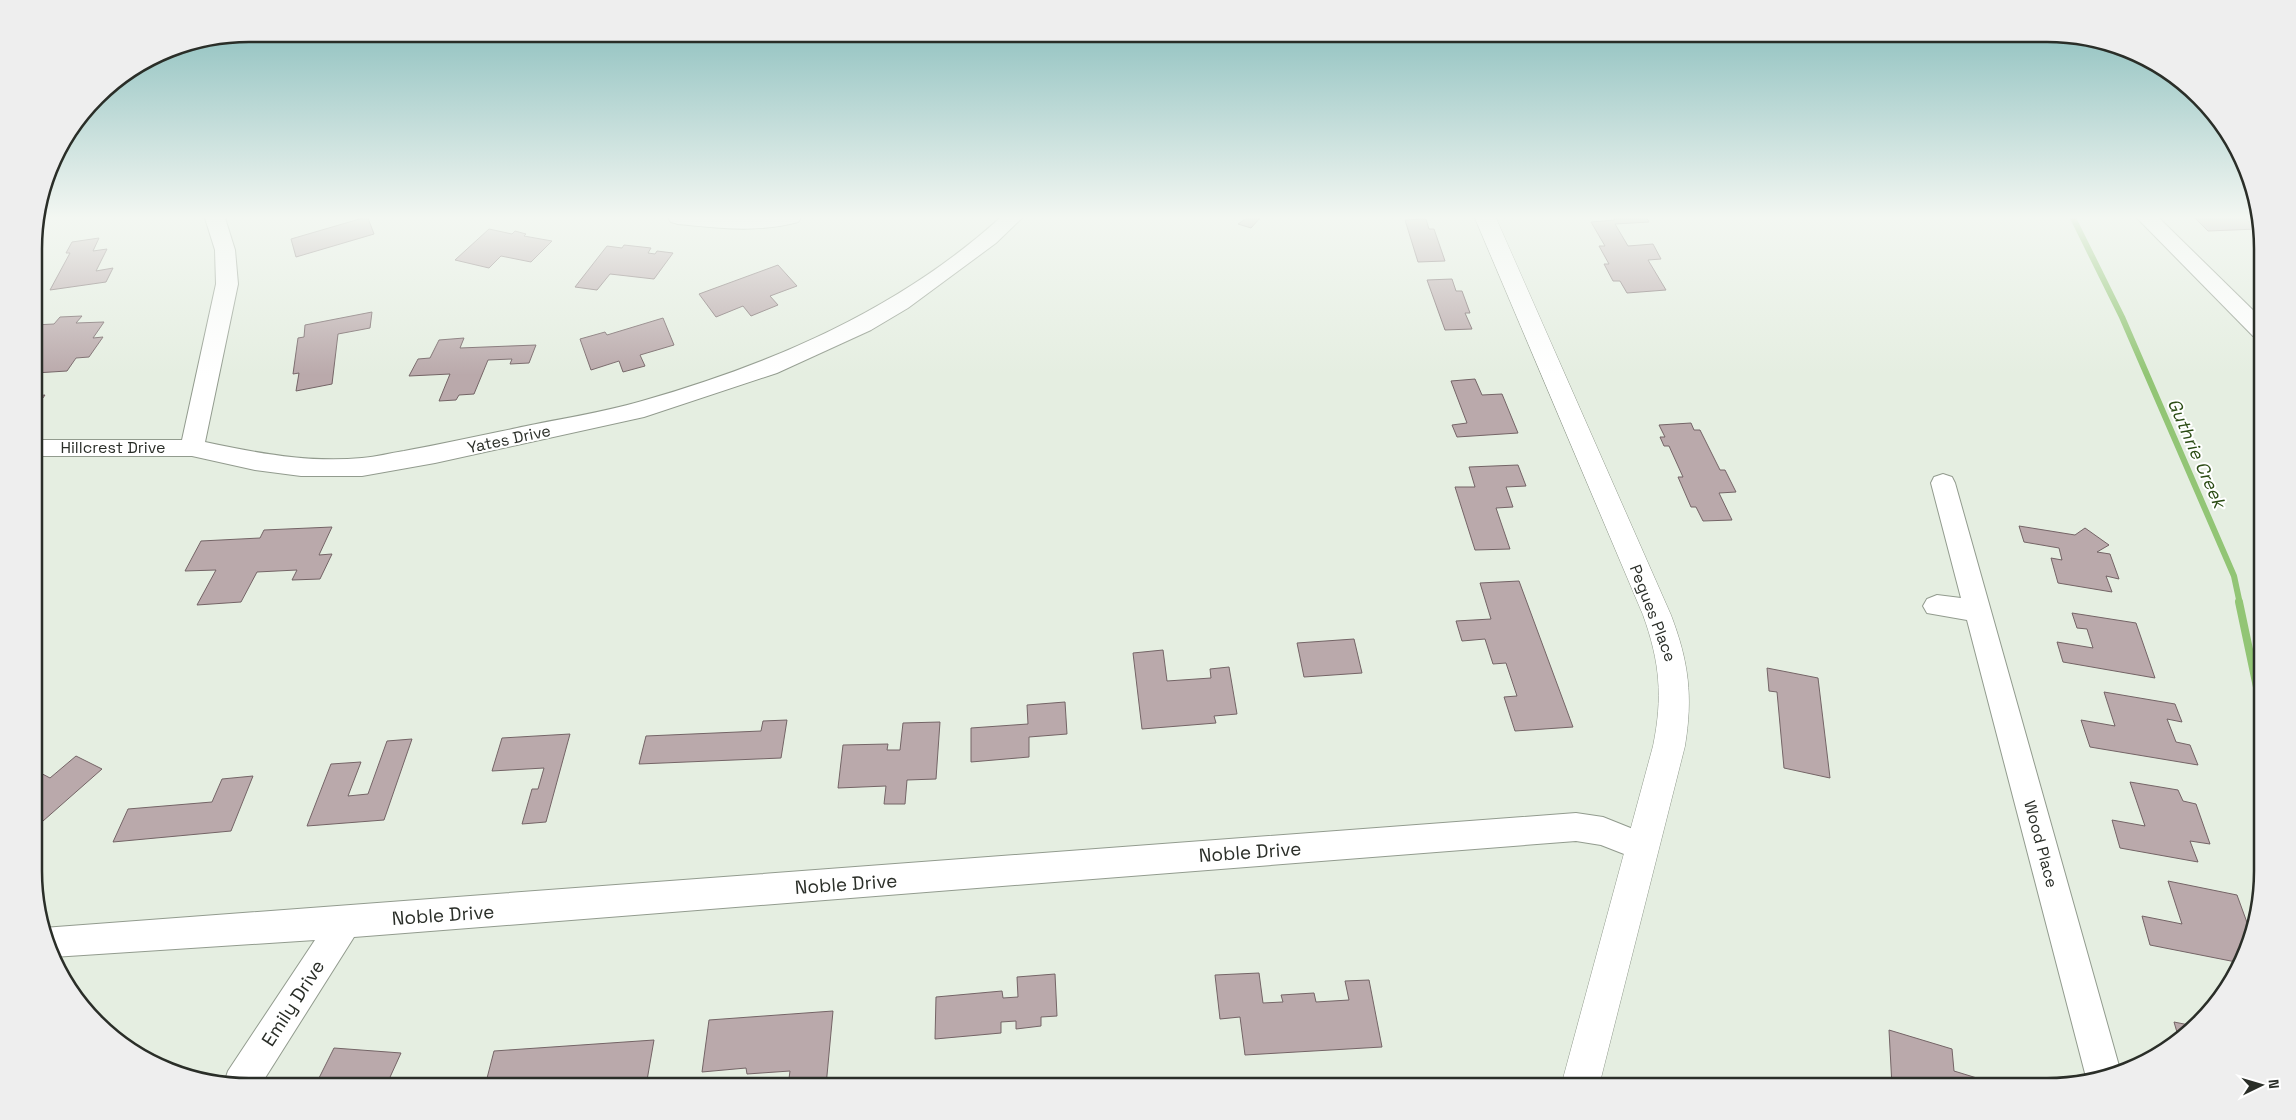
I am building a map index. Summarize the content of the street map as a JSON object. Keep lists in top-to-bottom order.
{
  "streets": {
    "street": [
      "Yates Drive",
      "Hillcrest Drive",
      "Pegues Place",
      "Wood Place",
      "Noble Drive",
      "Emily Drive"
    ]
  },
  "crossings": [
    ["Yates Drive", "Hillcrest Drive"],
    ["Pegues Place", "Noble Drive"],
    ["Noble Drive", "Emily Drive"]
  ],
  "water": ["Guthrie Creek"],
  "north": "right"
}
